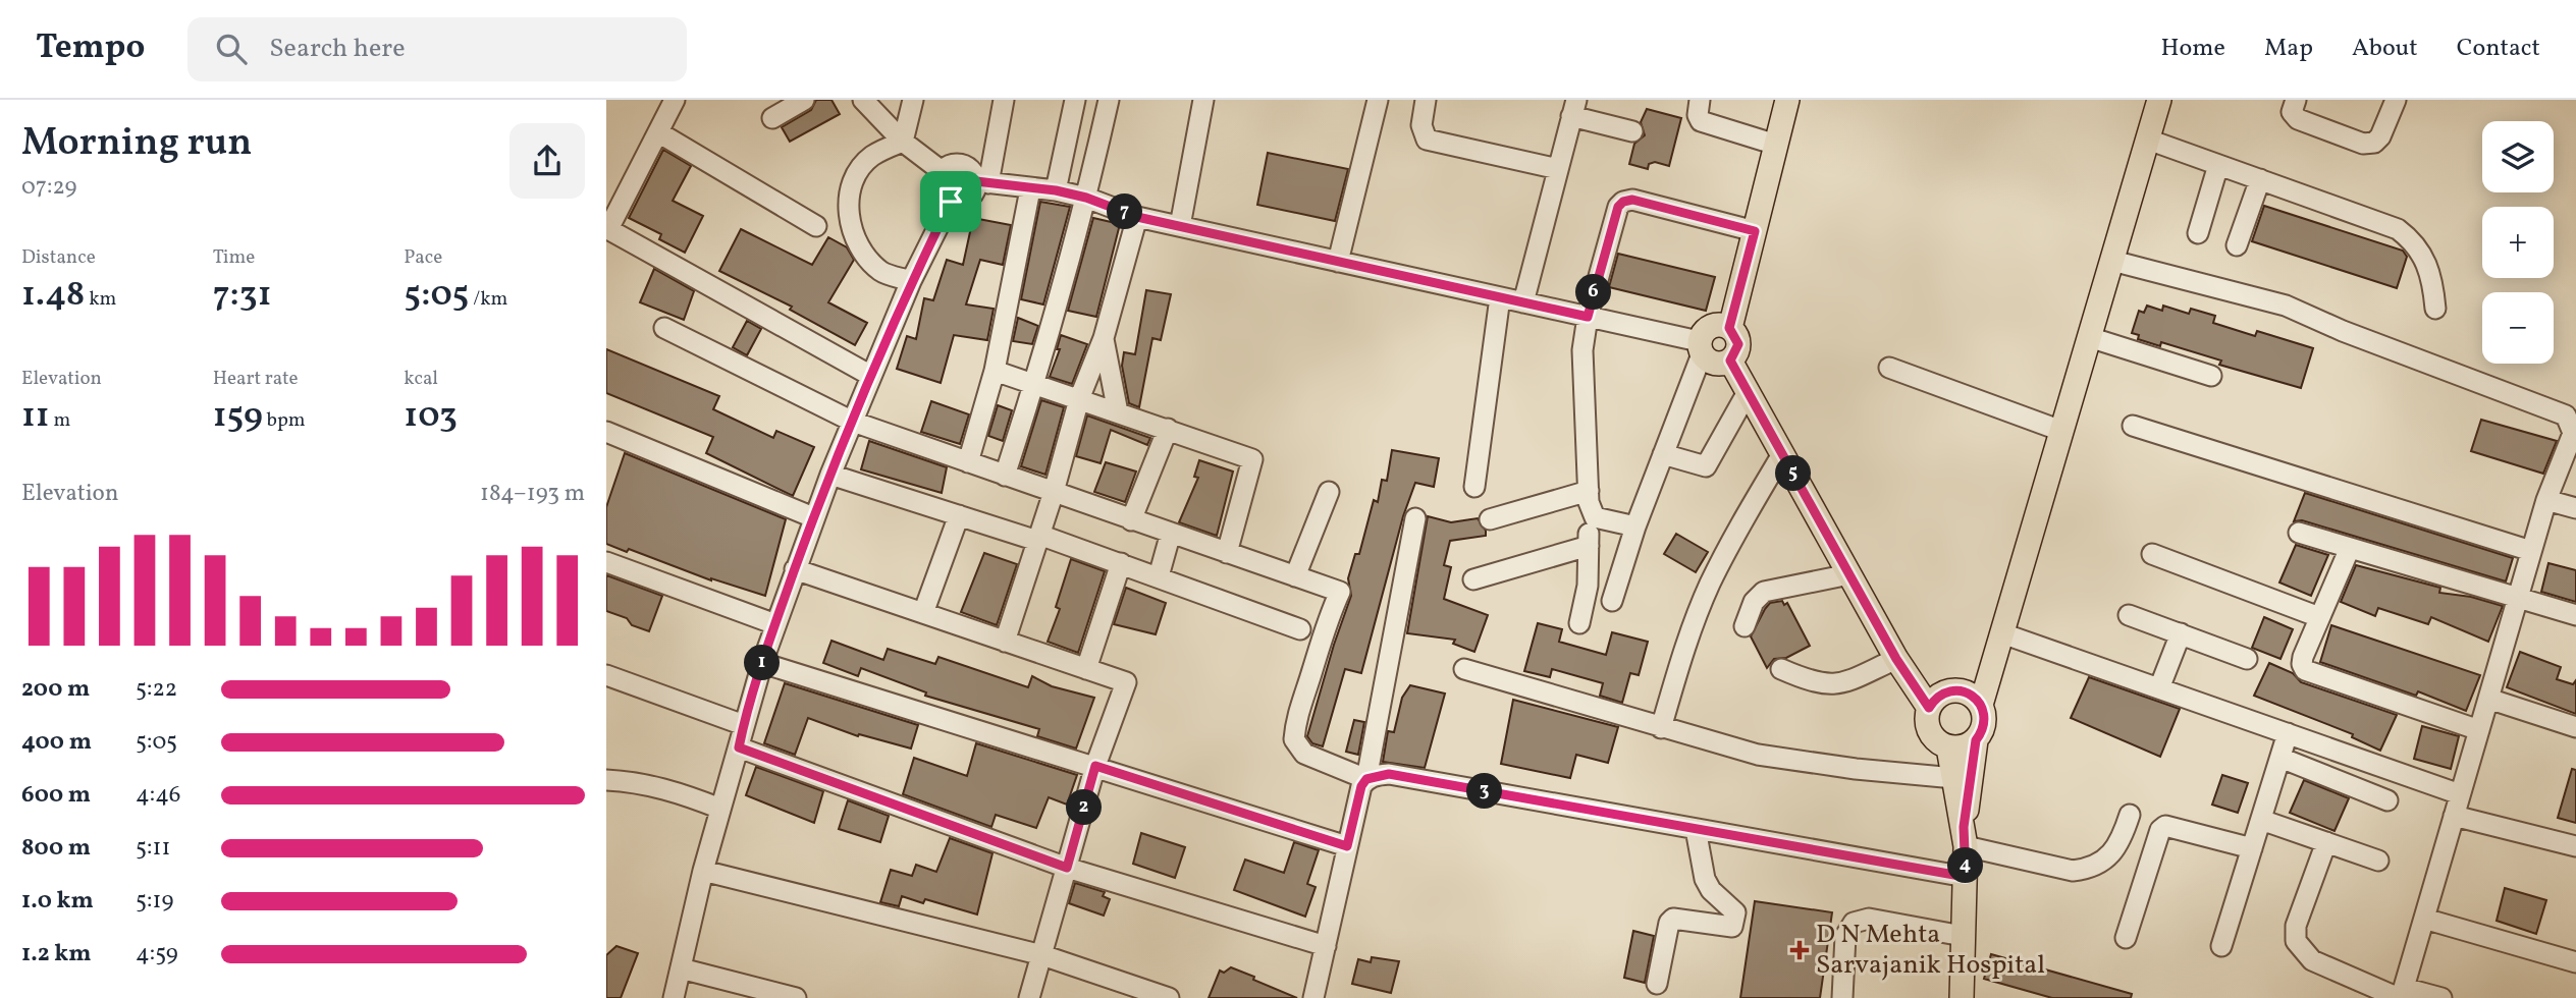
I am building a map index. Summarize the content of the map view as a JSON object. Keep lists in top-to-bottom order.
{
  "places": {
    "health": ["D N Mehta Sarvajanik Hospital"]
  },
  "page": {
    "header": "Tempo",
    "search": "Search here",
    "nav": [
      "Home",
      "Map",
      "About",
      "Contact"
    ],
    "heading": ["Morning run", "07:29"],
    "map_buttons": ["+", "−"],
    "pins": [
      "7",
      "6",
      "5",
      "1",
      "3",
      "2",
      "4"
    ],
    "stats": [
      ["Distance", "1.48 km"],
      ["Time", "7:31"],
      ["Pace", "5:05 /km"],
      ["Elevation", "11 m"],
      ["Heart rate", "159 bpm"],
      ["kcal", "103"]
    ],
    "chart": ["Elevation", "184–193 m"],
    "list": [
      {
        "name": "200 m",
        "note": "5:22"
      },
      {
        "name": "400 m",
        "note": "5:05"
      },
      {
        "name": "600 m",
        "note": "4:46"
      },
      {
        "name": "800 m",
        "note": "5:11"
      },
      {
        "name": "1.0 km",
        "note": "5:19"
      },
      {
        "name": "1.2 km",
        "note": "4:59"
      }
    ]
  }
}
